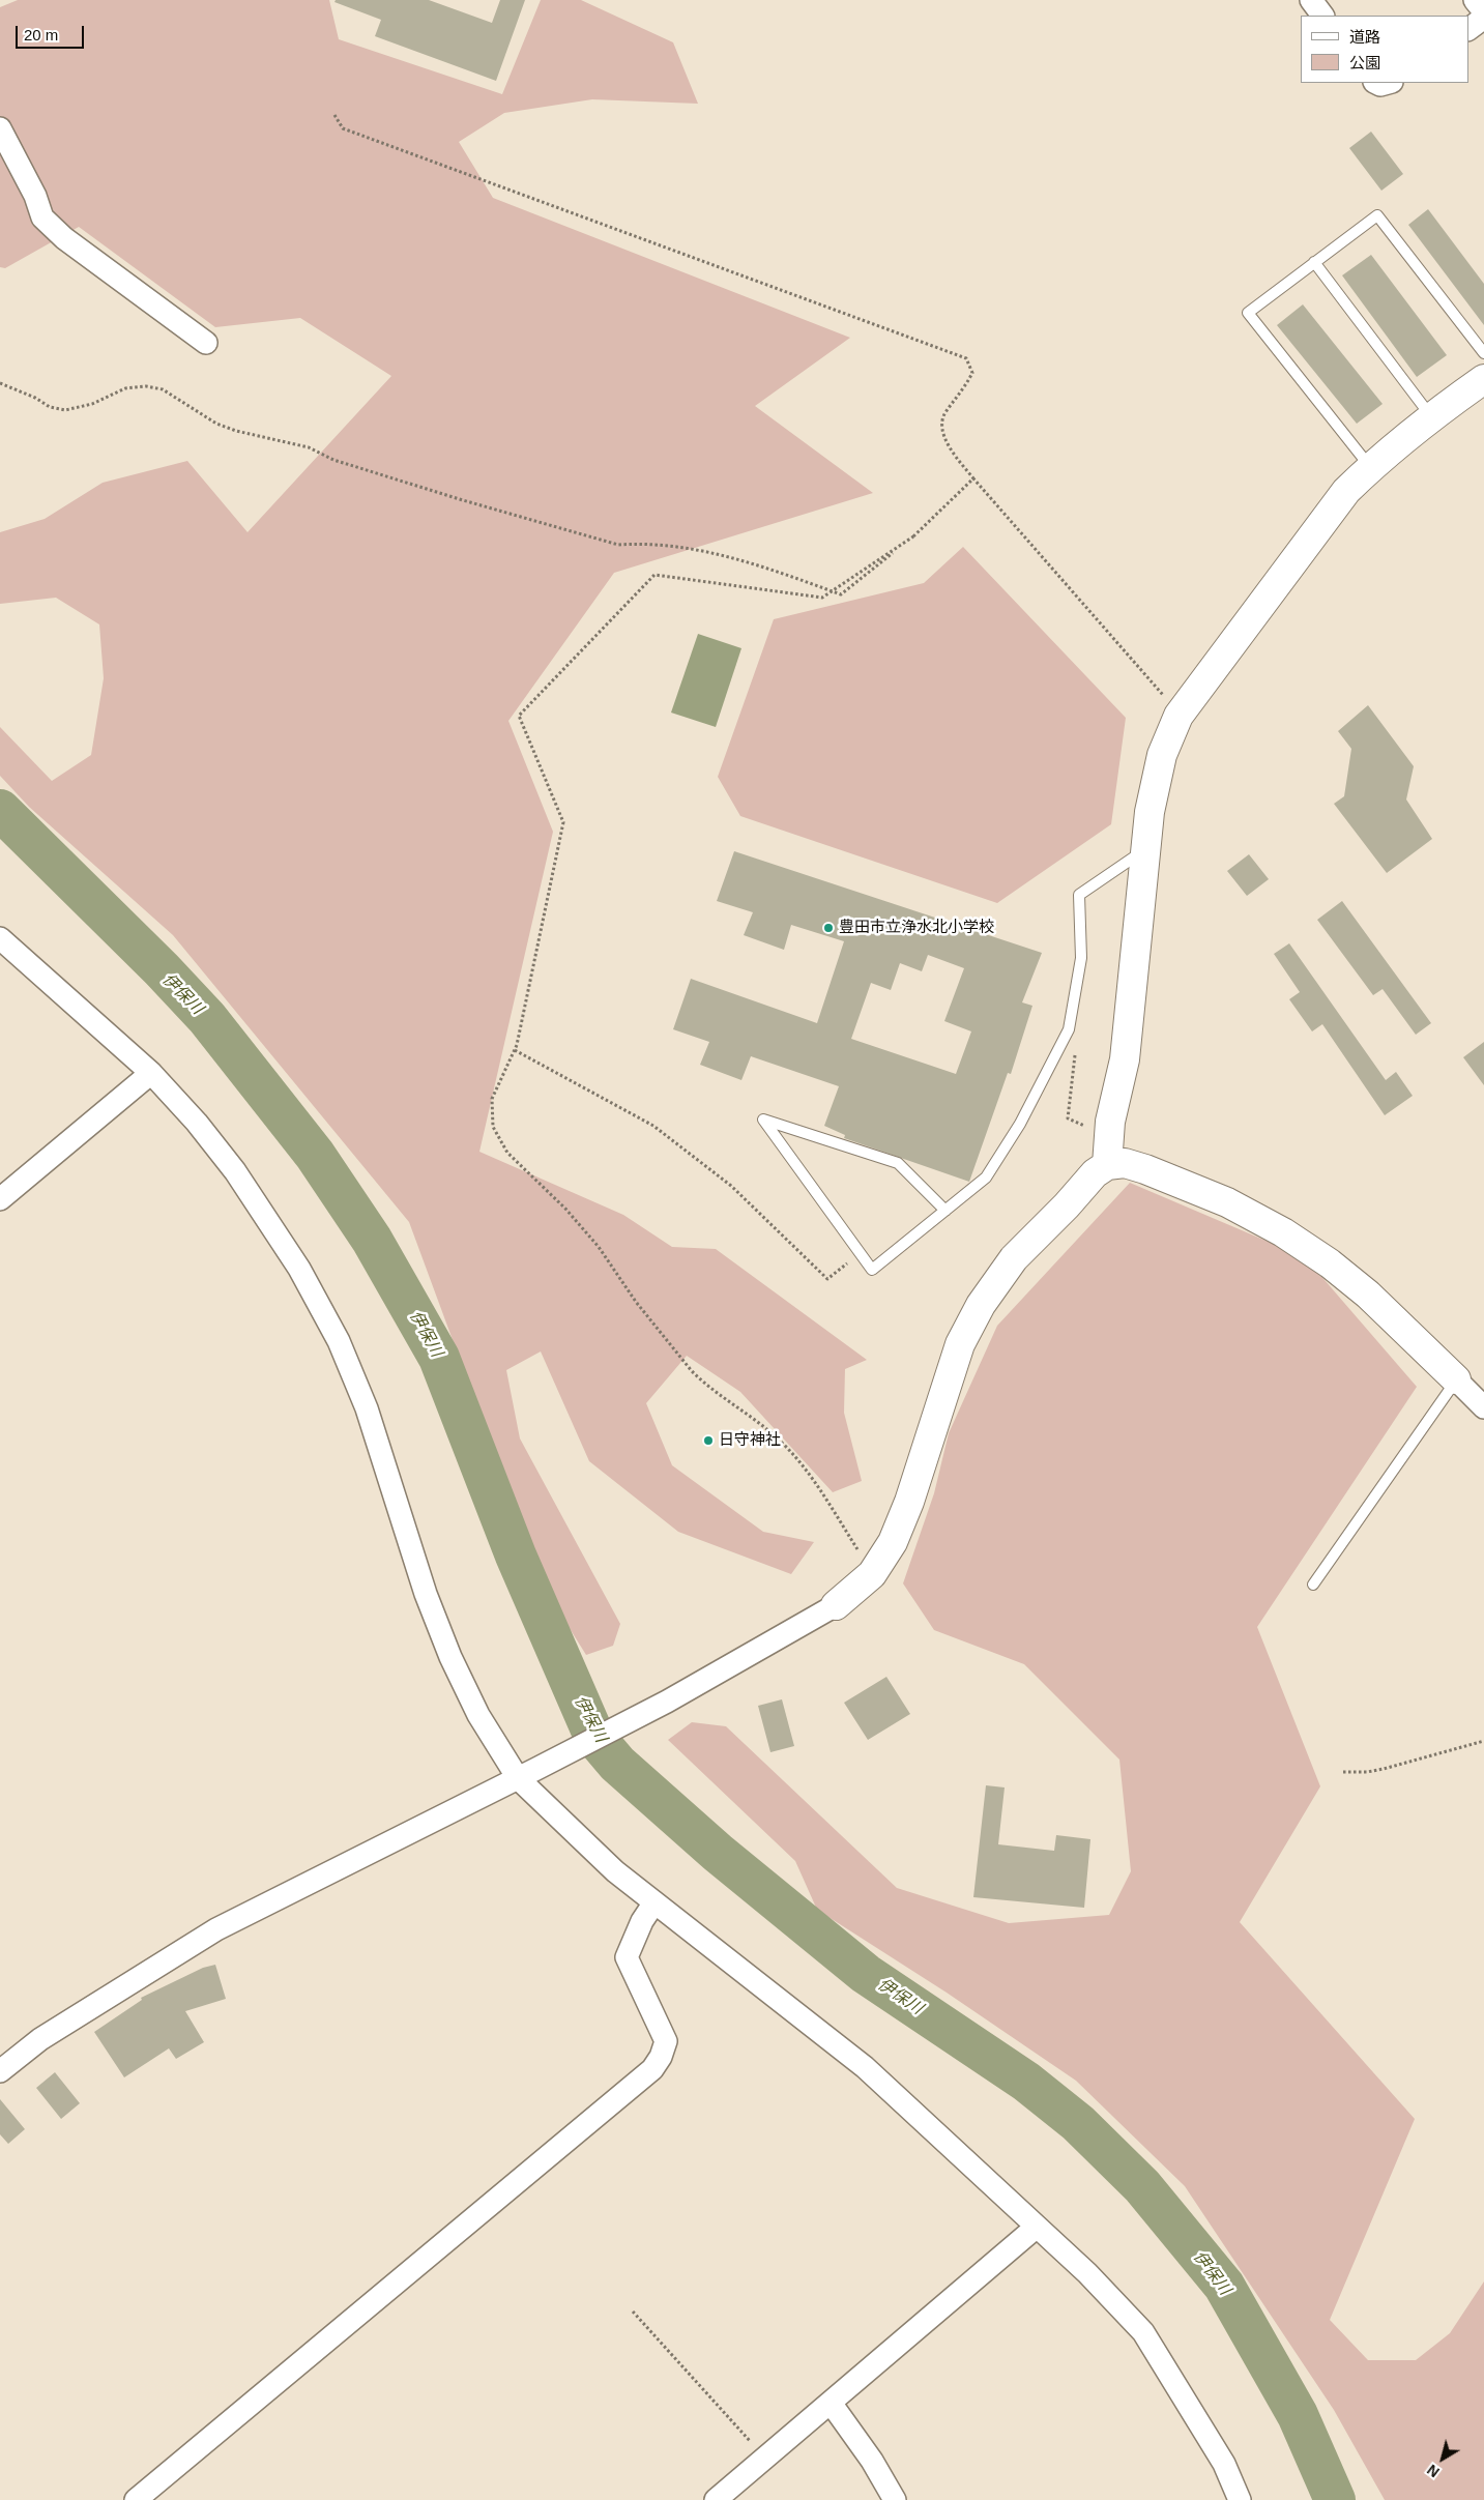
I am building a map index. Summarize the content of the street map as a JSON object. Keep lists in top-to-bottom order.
{
  "water": ["伊保川"],
  "places": ["豊田市立浄水北小学校", "日守神社"],
  "legend": ["道路", "公園"],
  "scale_bar": "20 m",
  "north": "bottom left"
}
